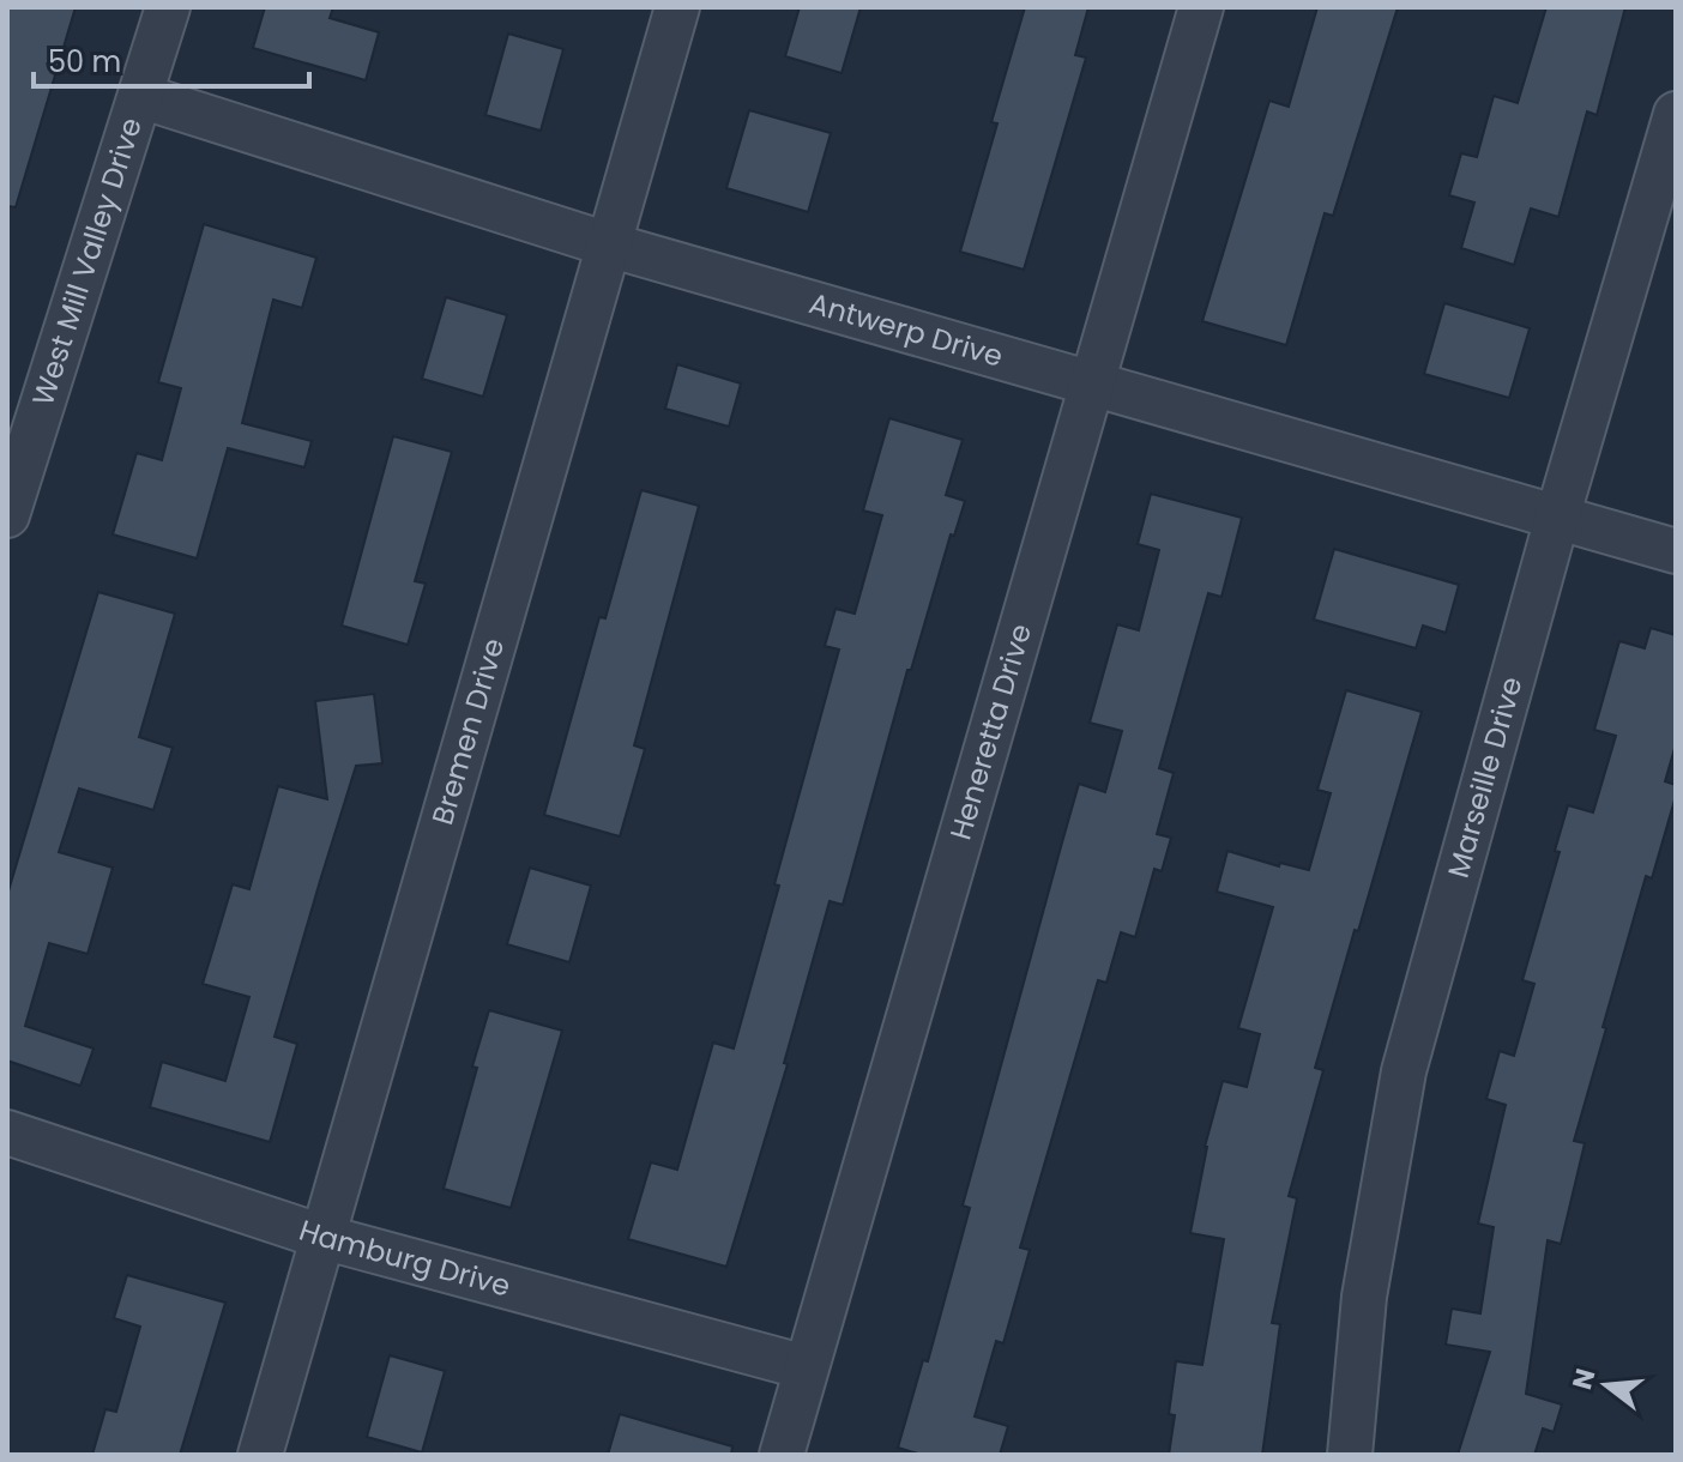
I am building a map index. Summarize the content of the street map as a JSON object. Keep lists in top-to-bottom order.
{
  "streets": {
    "street": [
      "West Mill Valley Drive",
      "Antwerp Drive",
      "Bremen Drive",
      "Heneretta Drive",
      "Marseille Drive",
      "Hamburg Drive"
    ]
  },
  "crossings": [
    ["West Mill Valley Drive", "Antwerp Drive"],
    ["Antwerp Drive", "Bremen Drive"],
    ["Antwerp Drive", "Heneretta Drive"],
    ["Antwerp Drive", "Marseille Drive"],
    ["Bremen Drive", "Hamburg Drive"],
    ["Heneretta Drive", "Hamburg Drive"]
  ],
  "scale_bar": "50 m",
  "north": "left"
}
